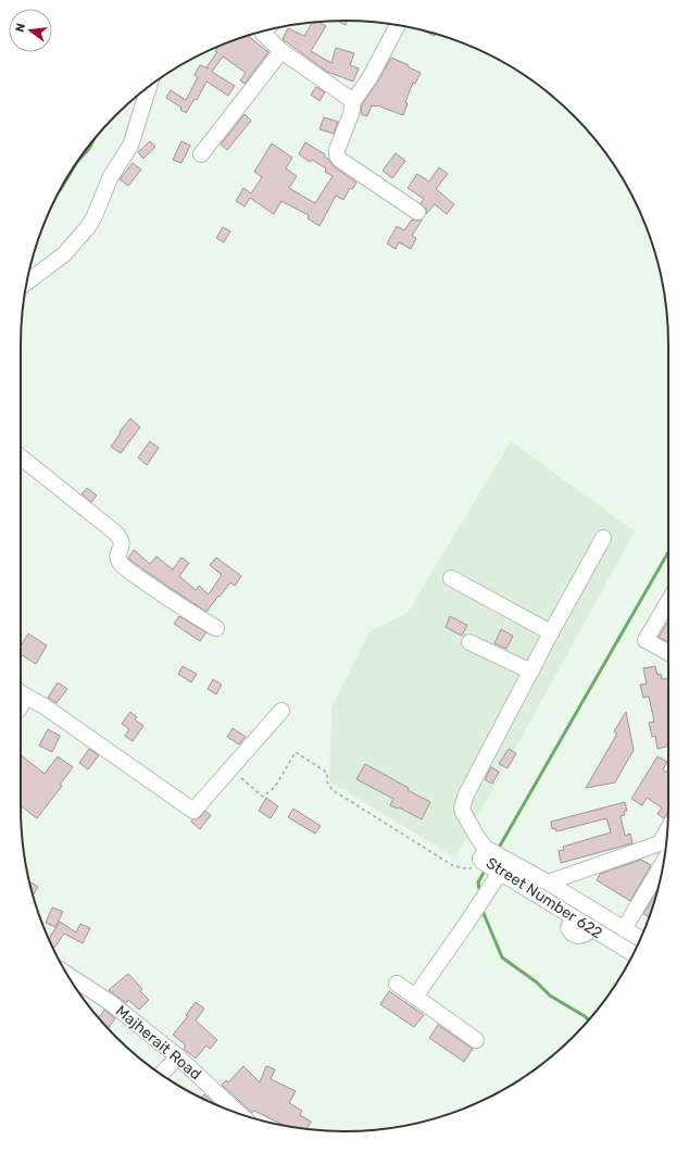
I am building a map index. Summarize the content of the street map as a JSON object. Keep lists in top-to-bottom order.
{
  "streets": {
    "street": ["Street Number 622", "Majherait Road"]
  },
  "north": "left"
}
